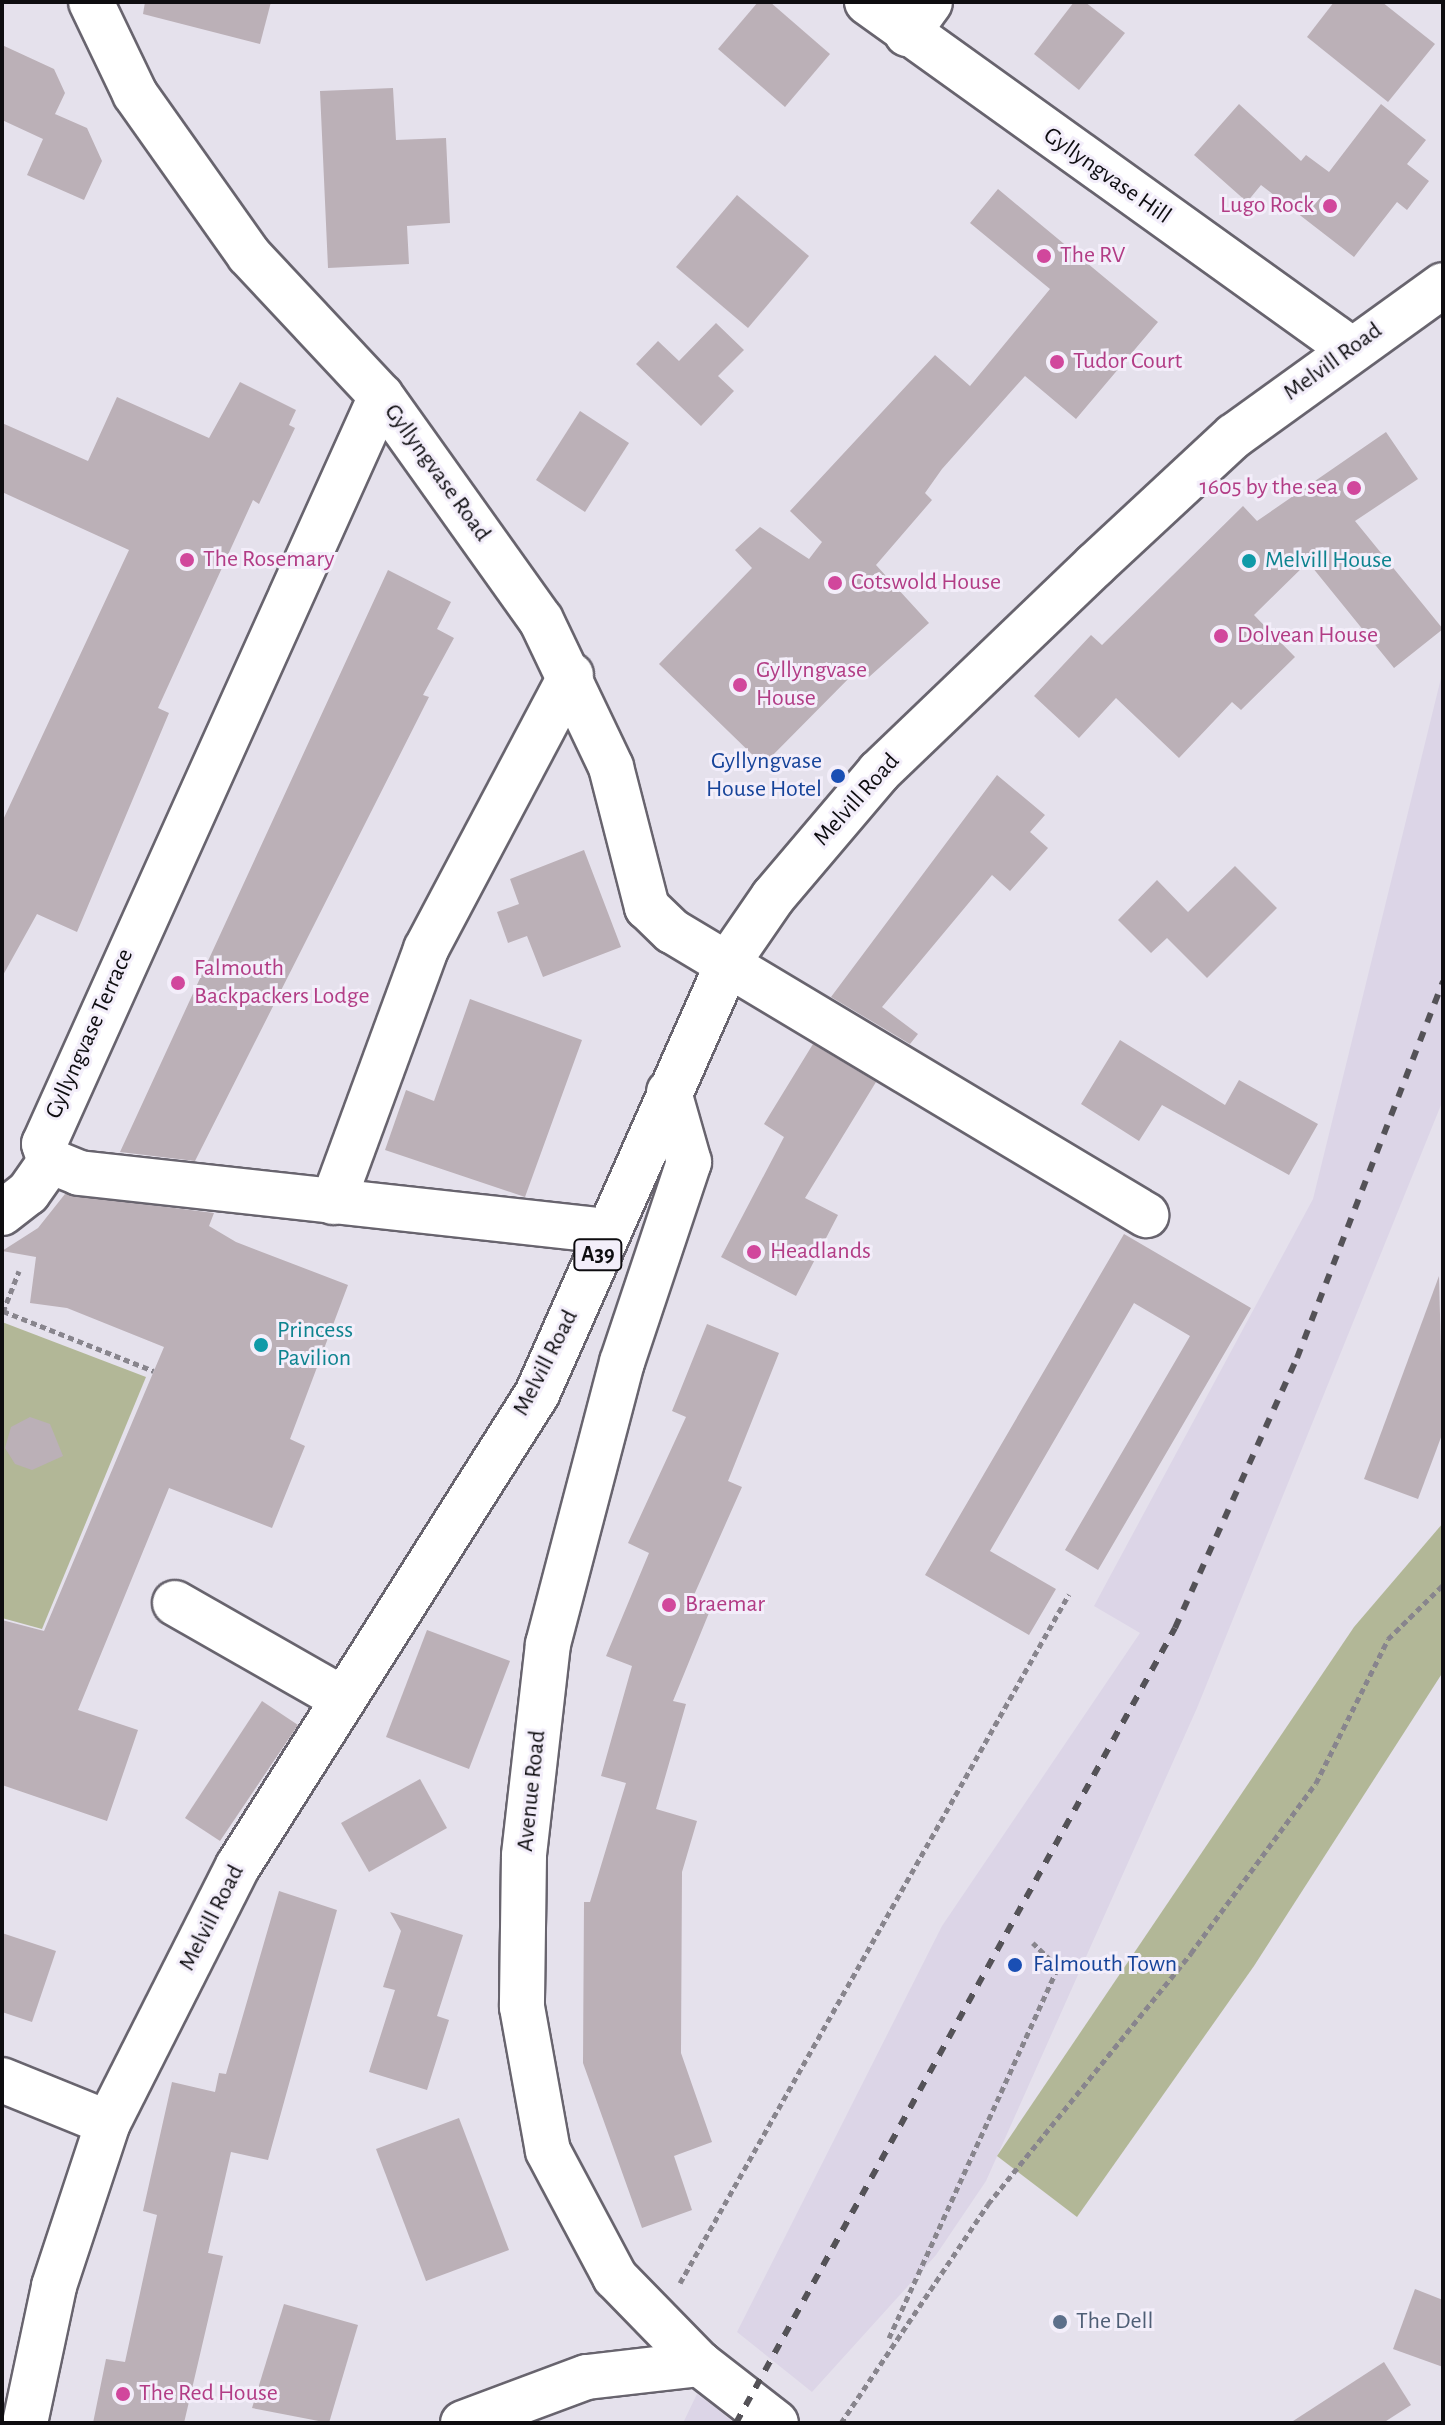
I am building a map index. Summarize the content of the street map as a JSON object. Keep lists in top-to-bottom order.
{
  "streets": {
    "street": [
      "Gyllyngvase Hill",
      "Melvill Road",
      "Gyllyngvase Road",
      "Gyllyngvase Terrace",
      "A39",
      "Avenue Road"
    ]
  },
  "crossings": [
    ["Gyllyngvase Hill", "Melvill Road"],
    ["Melvill Road", "Gyllyngvase Road"],
    ["Melvill Road", "Avenue Road"],
    ["Gyllyngvase Road", "Gyllyngvase Terrace"]
  ],
  "places": [
    "Lugo Rock",
    "The RV",
    "Tudor Court",
    "1605 by the sea",
    "The Rosemary",
    "Melvill House",
    "Cotswold House",
    "Dolvean House",
    "Gyllyngvase House",
    "Gyllyngvase House Hotel",
    "Falmouth Backpackers Lodge",
    "Headlands",
    "Princess Pavilion",
    "Braemar",
    "Falmouth Town",
    "The Dell",
    "The Red House"
  ]
}
